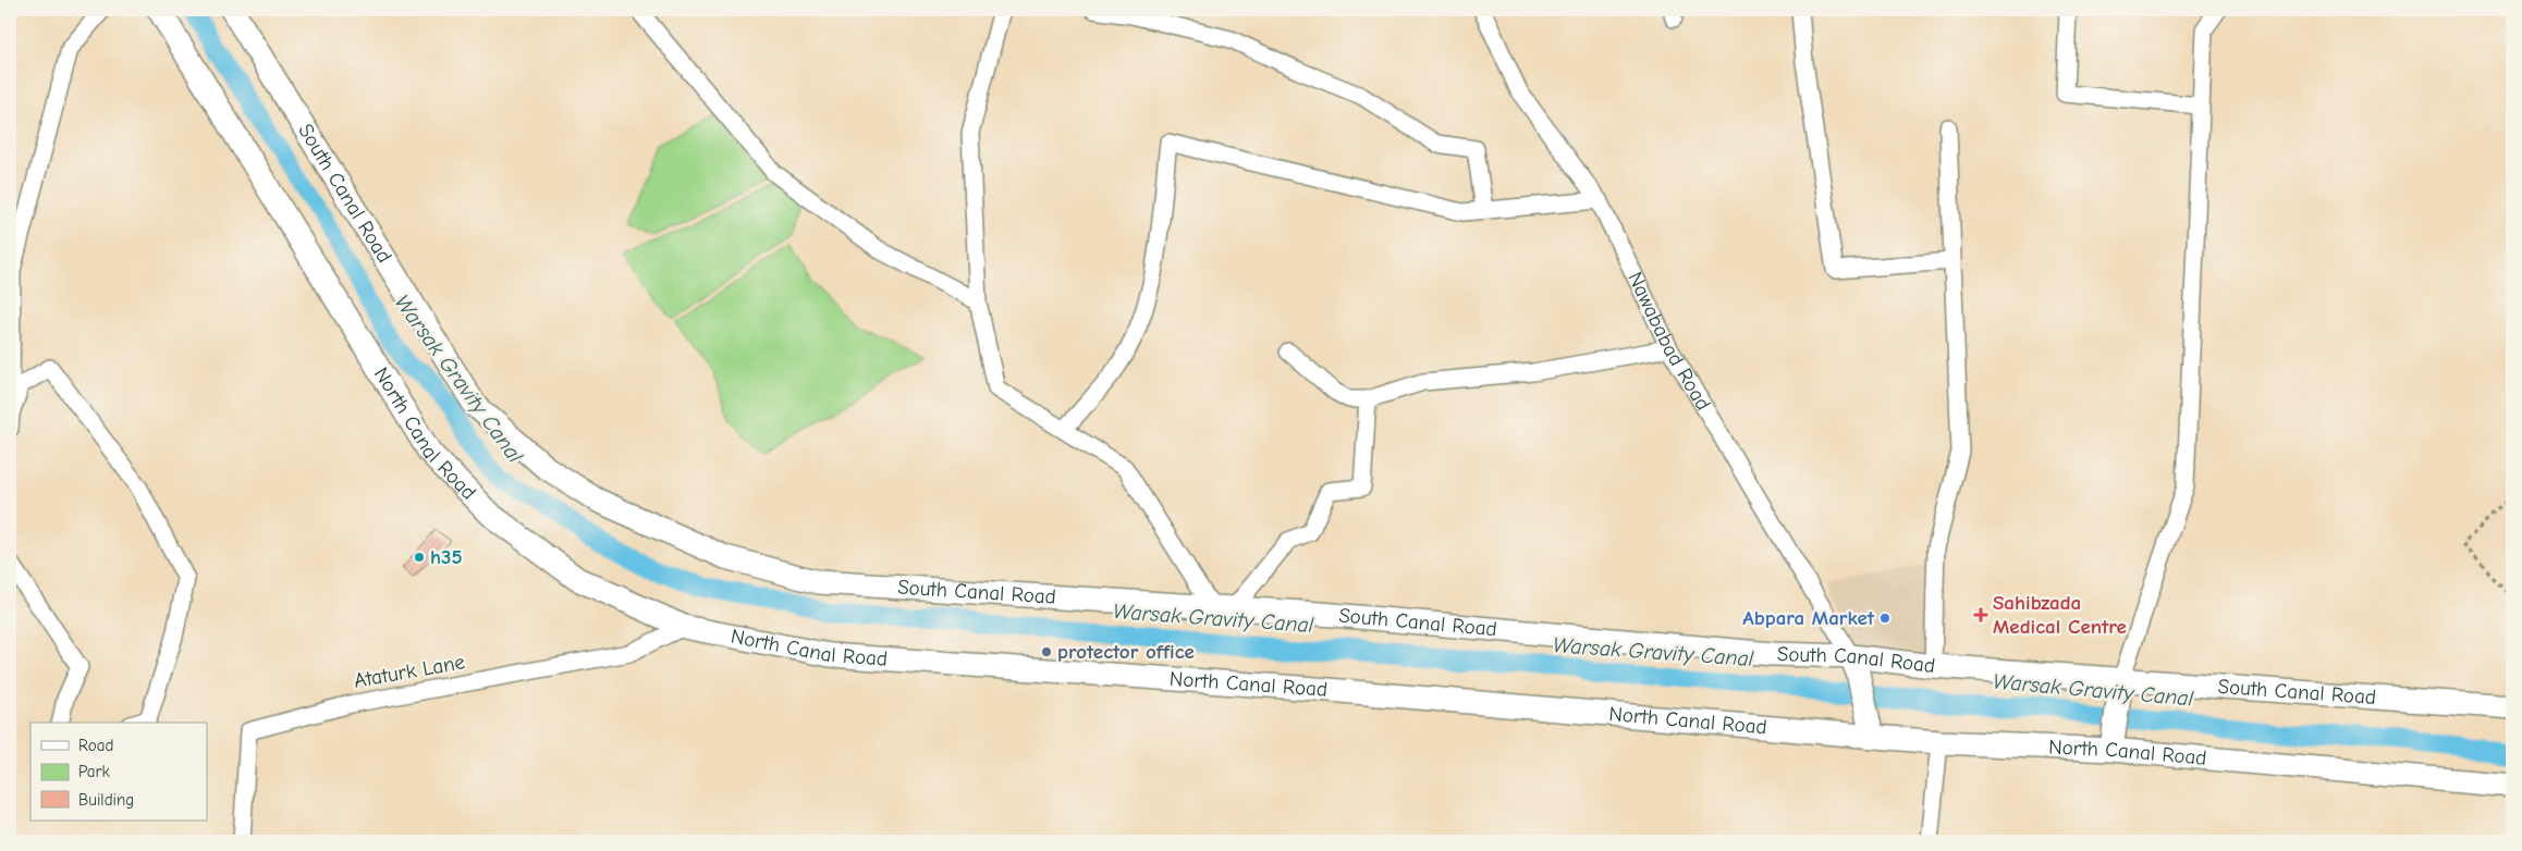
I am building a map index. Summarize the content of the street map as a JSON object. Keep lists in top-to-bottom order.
{
  "streets": {
    "main road": ["South Canal Road", "North Canal Road"],
    "street": ["Nawababad Road", "Ataturk Lane"]
  },
  "crossings": [
    ["South Canal Road", "Nawababad Road"],
    ["North Canal Road", "Ataturk Lane"]
  ],
  "water": ["Warsak Gravity Canal"],
  "places": {
    "other": ["h35", "Abpara Market", "protector office"],
    "health": ["Sahibzada Medical Centre"]
  },
  "legend": ["Road", "Park", "Building"]
}
